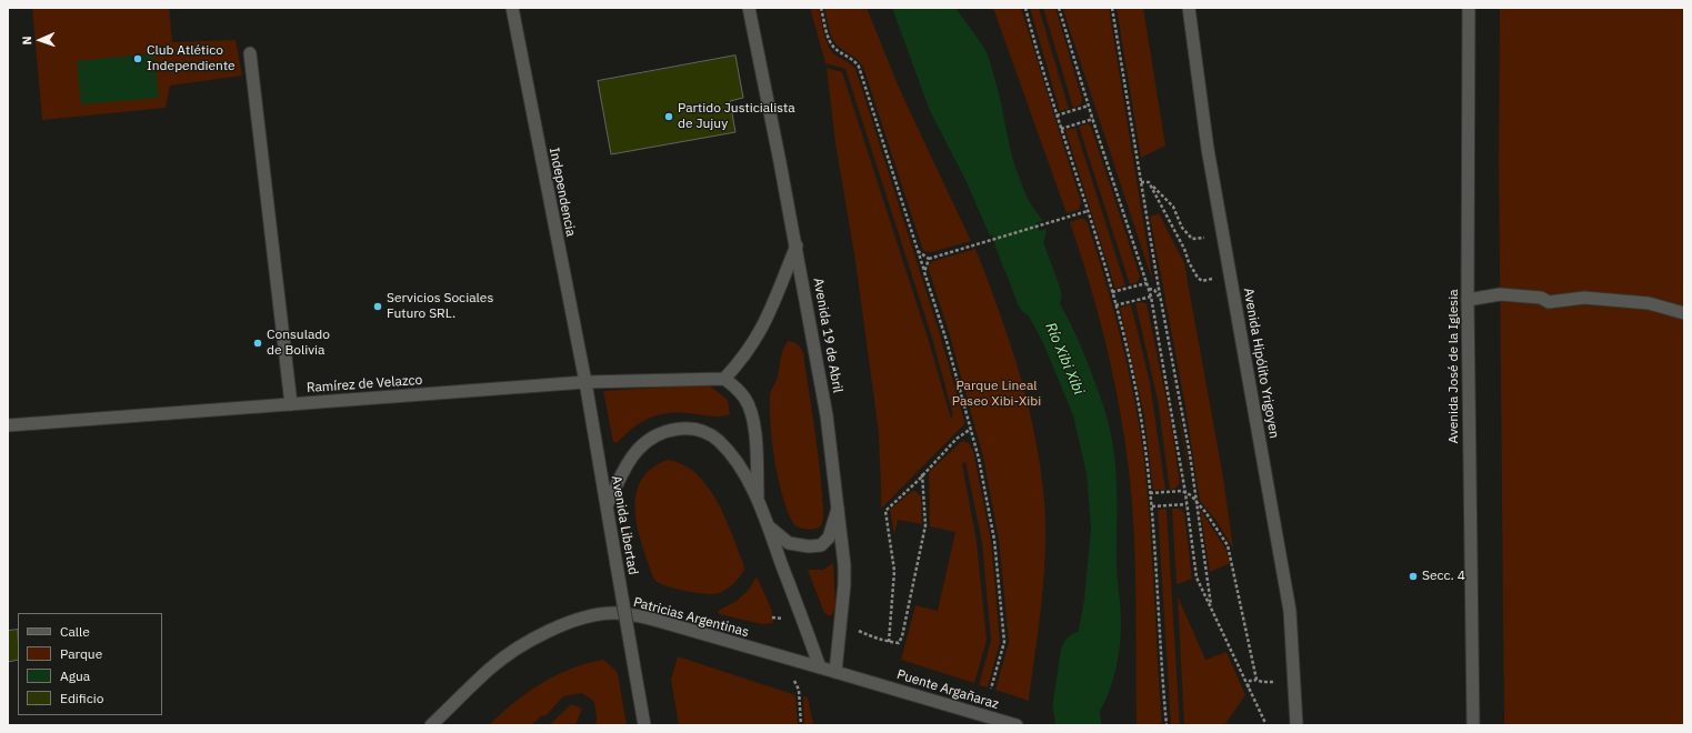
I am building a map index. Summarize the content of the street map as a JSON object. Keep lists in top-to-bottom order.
{
  "streets": {
    "street": [
      "Independencia",
      "Avenida 19 de Abril",
      "Avenida Hipólito Yrigoyen",
      "Avenida José de la Iglesia",
      "Ramírez de Velazco",
      "Avenida Libertad",
      "Patricias Argentinas",
      "Puente Argañaraz"
    ]
  },
  "crossings": [
    ["Independencia", "Ramírez de Velazco"],
    ["Independencia", "Avenida Libertad"],
    ["Avenida 19 de Abril", "Patricias Argentinas"],
    ["Ramírez de Velazco", "Avenida Libertad"],
    ["Patricias Argentinas", "Puente Argañaraz"]
  ],
  "water": ["Río Xibi Xibi"],
  "parks": ["Parque Lineal Paseo Xibi-Xibi"],
  "places": [
    "Club Atlético Independiente",
    "Partido Justicialista de Jujuy",
    "Servicios Sociales Futuro SRL.",
    "Consulado de Bolivia",
    "Secc. 4"
  ],
  "legend": [
    "Calle",
    "Parque",
    "Agua",
    "Edificio"
  ],
  "north": "left"
}
